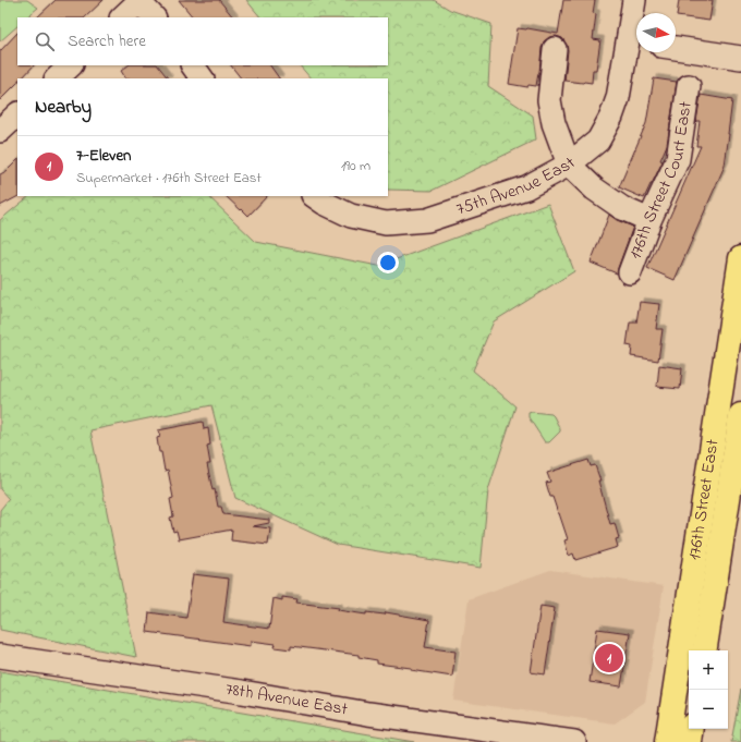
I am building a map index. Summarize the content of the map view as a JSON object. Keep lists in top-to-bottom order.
{
  "streets": {
    "main road": ["176th Street East"],
    "street": ["176th Street Court East", "75th Avenue East", "78th Avenue East"]
  },
  "north": "right",
  "page": {
    "search": "Search here",
    "heading": "Nearby",
    "list": [
      {
        "mark": "1",
        "name": "7-Eleven",
        "note": "Supermarket · 176th Street East",
        "value": "190 m"
      }
    ],
    "pins": "1",
    "map_buttons": ["+", "−"]
  }
}
